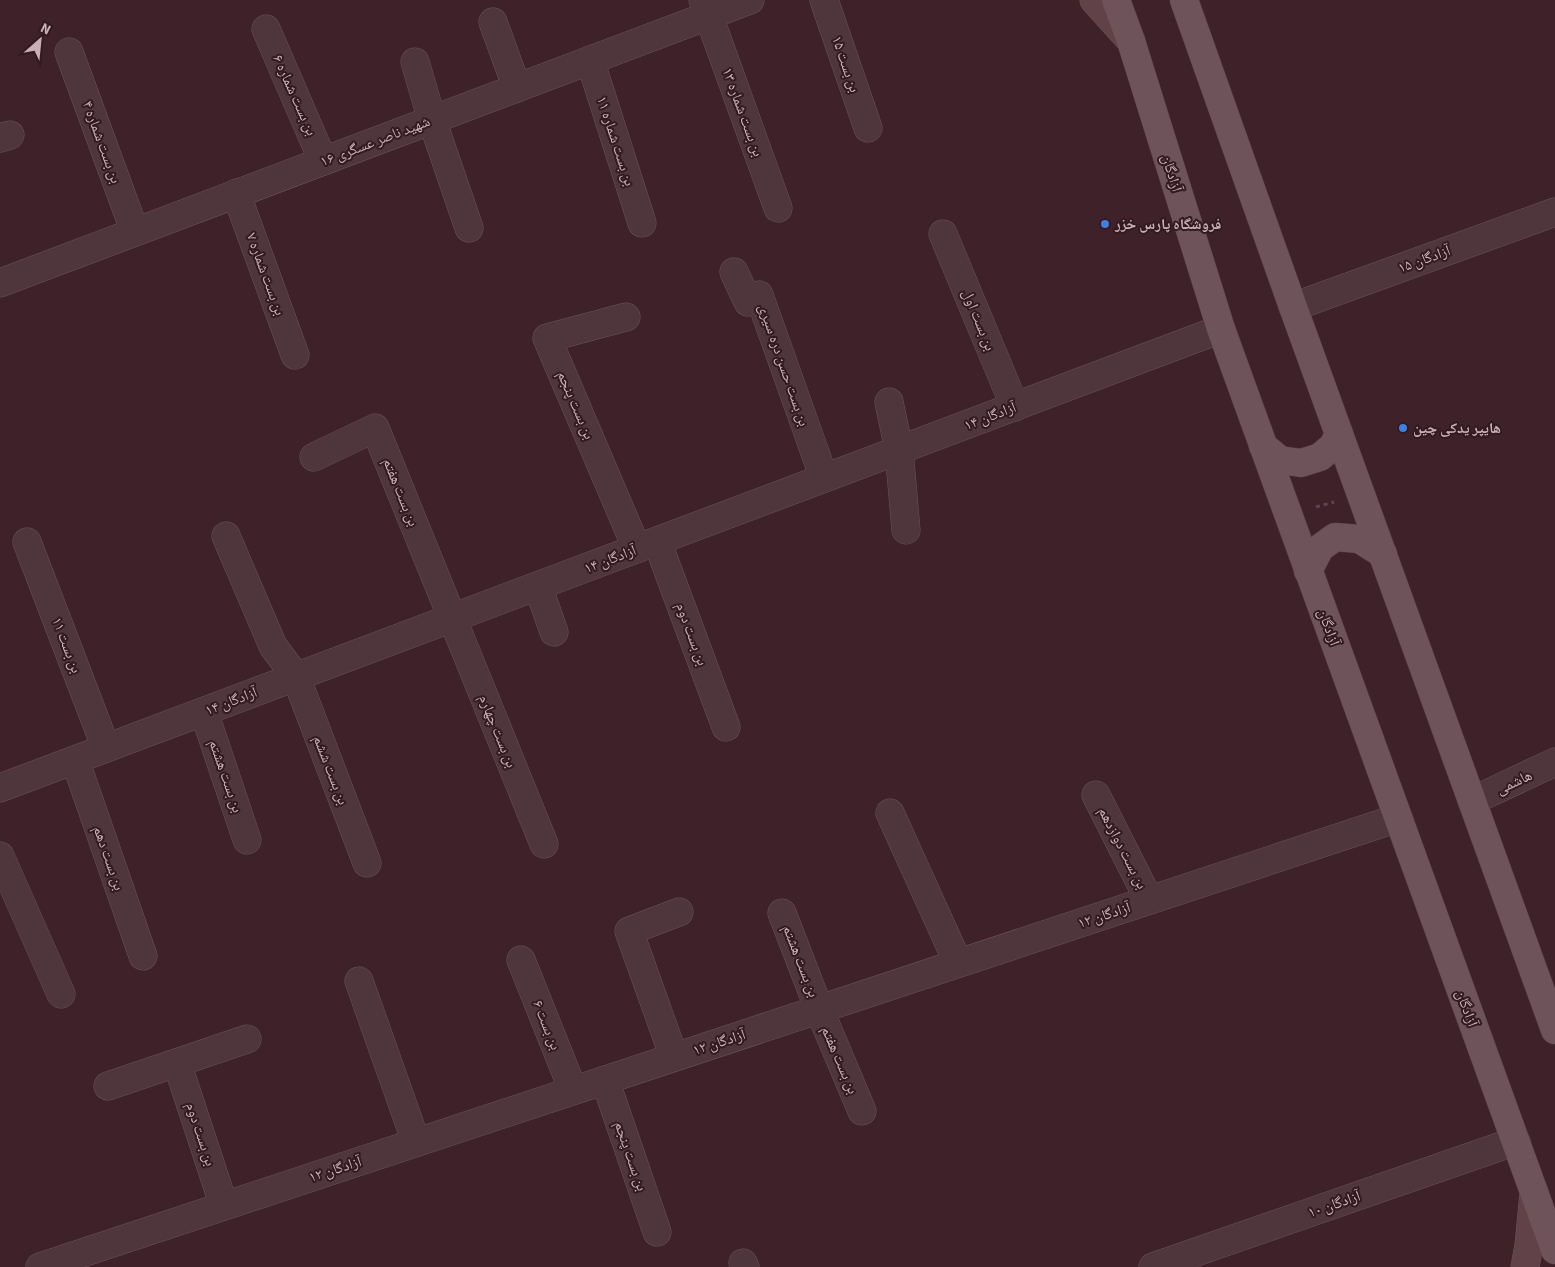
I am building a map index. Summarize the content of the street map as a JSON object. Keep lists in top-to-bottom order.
{
  "streets": {
    "main road": ["آزادگان"],
    "street": [
      "بن بست ۱۵",
      "بن بست شماره ۶",
      "بن بست شماره ۱۳",
      "۱۶ شهید ناصر عسگری",
      "بن بست شماره ۱۱",
      "بن بست شماره ۴",
      "۱۵ آزادگان",
      "بن بست شماره ۷",
      "بن بست اول",
      "بن بست حسن دره سیری",
      "بن بست پنجم",
      "۱۴ آزادگان",
      "بن بست هفتم",
      "بن بست دوم",
      "بن بست ۱۱",
      "بن بست چهارم",
      "بن بست ششم",
      "بن بست هشتم",
      "هاشمی",
      "بن بست دوازدهم",
      "بن بست دهم",
      "۱۲ آزادگان",
      "بن بست ۶",
      "۱۰ آزادگان"
    ]
  },
  "crossings": [
    ["بن بست شماره ۶", "۱۶ شهید ناصر عسگری"],
    ["بن بست شماره ۱۳", "۱۶ شهید ناصر عسگری"],
    ["۱۶ شهید ناصر عسگری", "بن بست شماره ۱۱"],
    ["۱۶ شهید ناصر عسگری", "بن بست شماره ۴"],
    ["۱۶ شهید ناصر عسگری", "بن بست شماره ۷"],
    ["آزادگان", "۱۴ آزادگان"],
    ["آزادگان", "۱۲ آزادگان"],
    ["آزادگان", "۱۰ آزادگان"],
    ["بن بست اول", "۱۴ آزادگان"],
    ["بن بست حسن دره سیری", "۱۴ آزادگان"],
    ["بن بست پنجم", "۱۴ آزادگان"],
    ["بن بست پنجم", "بن بست دوم"],
    ["بن بست پنجم", "۱۲ آزادگان"],
    ["۱۴ آزادگان", "بن بست هفتم"],
    ["۱۴ آزادگان", "بن بست دوم"],
    ["۱۴ آزادگان", "بن بست ۱۱"],
    ["۱۴ آزادگان", "بن بست چهارم"],
    ["۱۴ آزادگان", "بن بست ششم"],
    ["۱۴ آزادگان", "بن بست هشتم"],
    ["۱۴ آزادگان", "بن بست دهم"],
    ["بن بست هفتم", "بن بست چهارم"],
    ["بن بست هفتم", "بن بست هشتم"],
    ["بن بست هفتم", "۱۲ آزادگان"],
    ["بن بست دوم", "۱۲ آزادگان"],
    ["بن بست هشتم", "۱۲ آزادگان"],
    ["بن بست دوازدهم", "۱۲ آزادگان"],
    ["۱۲ آزادگان", "بن بست ۶"]
  ],
  "places": ["فروشگاه پارس خزر", "هایپر یدکی چین"],
  "north": "top right"
}
